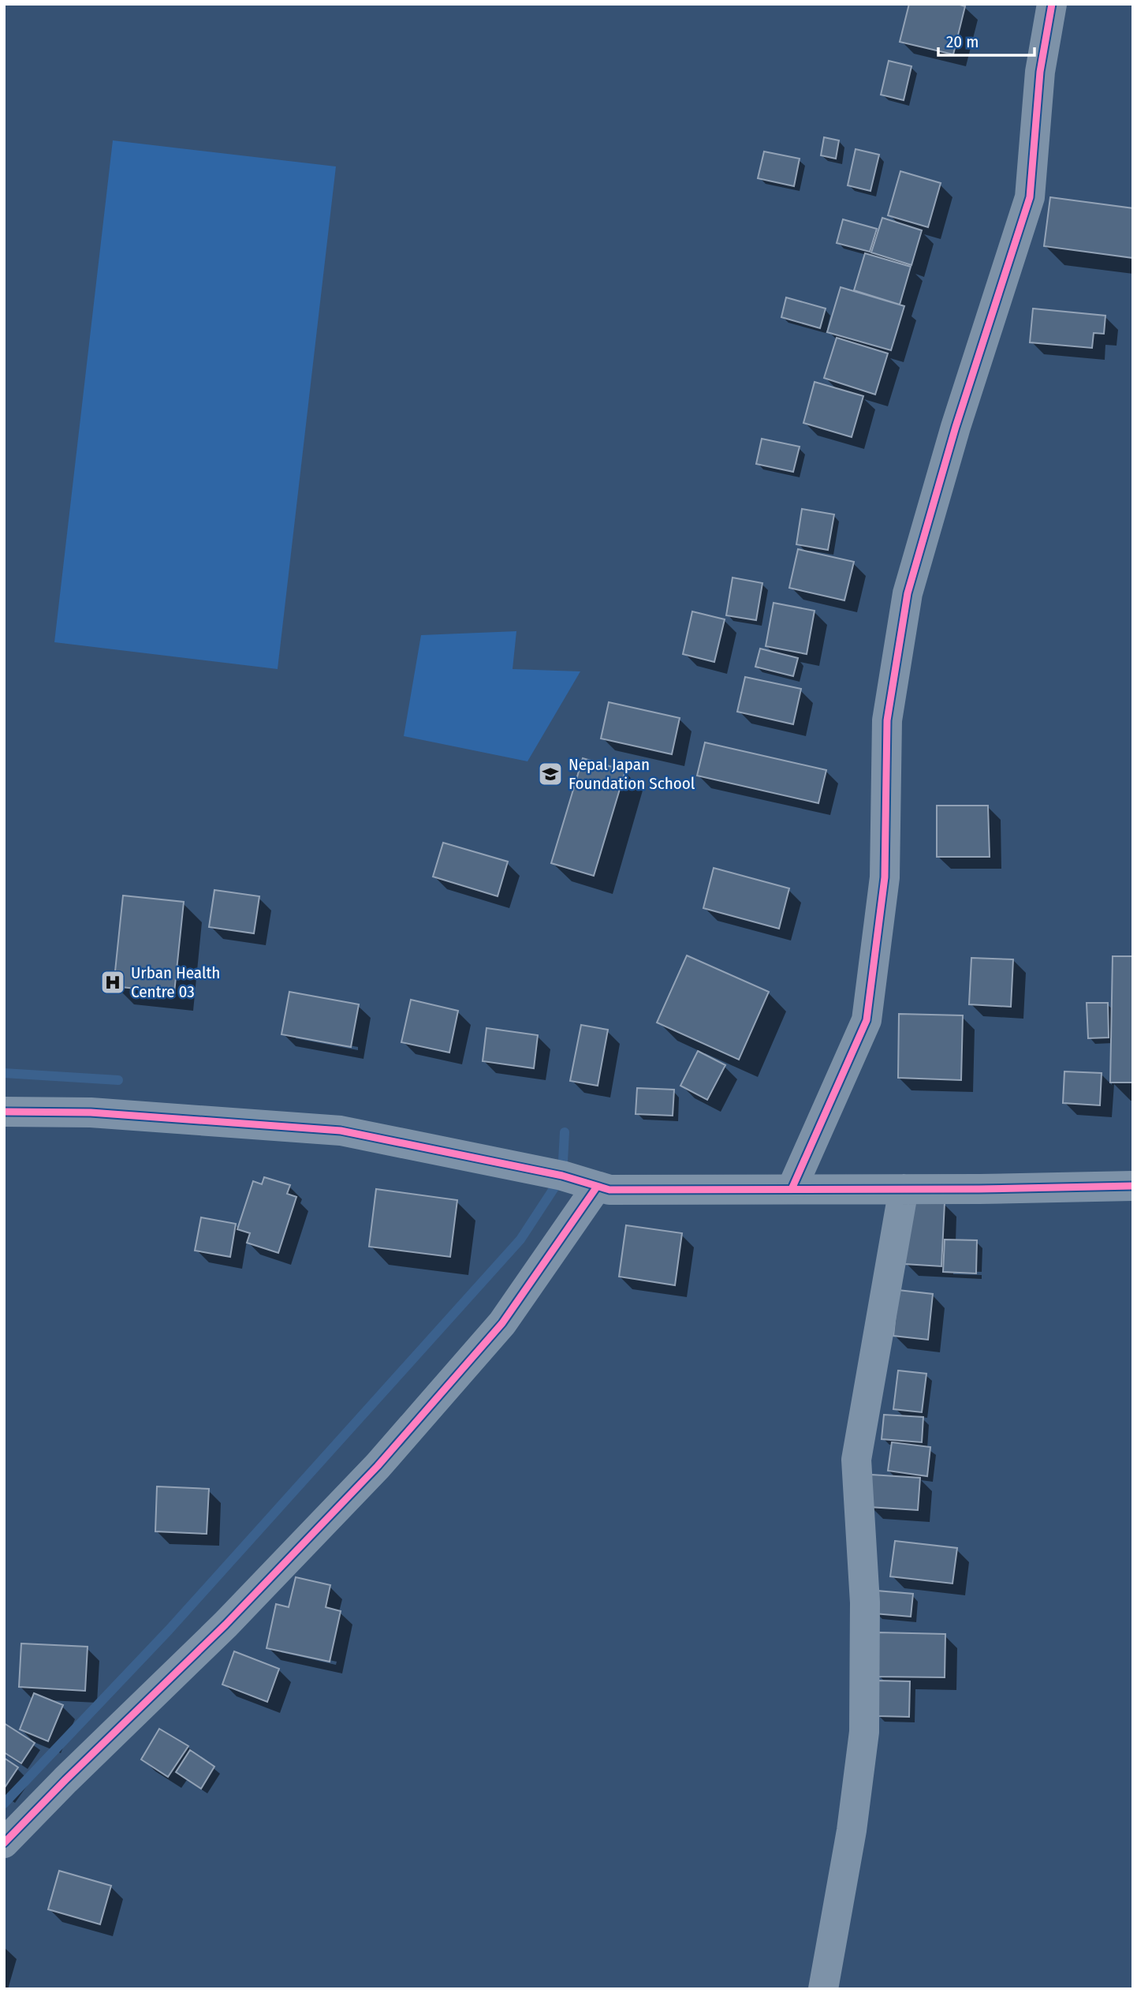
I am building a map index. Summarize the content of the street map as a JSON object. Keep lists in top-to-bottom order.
{
  "places": {
    "school or university": ["Nepal Japan Foundation School"],
    "hospital": ["Urban Health Centre 03"]
  },
  "scale_bar": "20 m"
}
